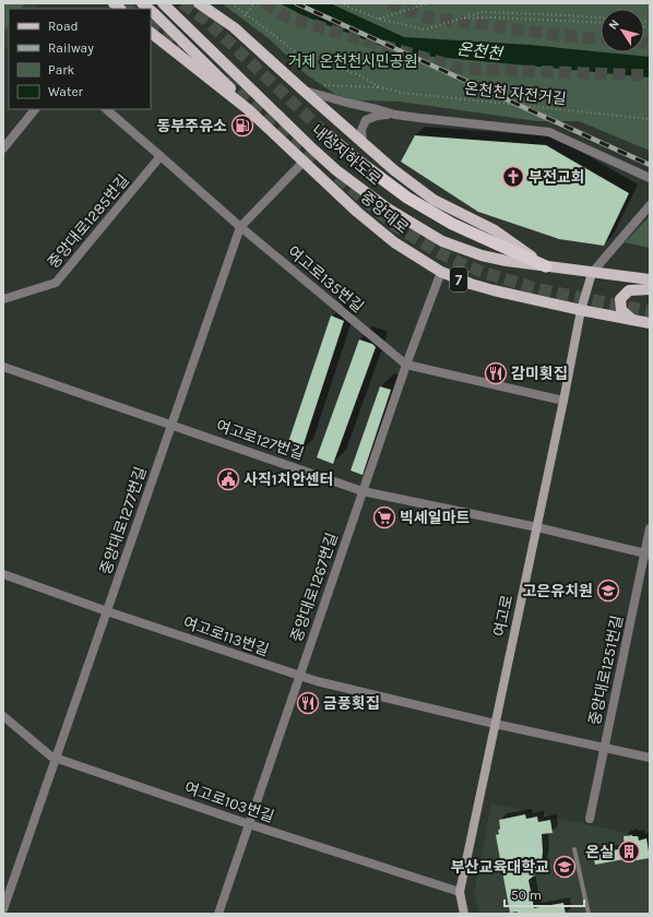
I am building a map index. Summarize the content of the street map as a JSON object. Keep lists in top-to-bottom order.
{
  "streets": {
    "main road": [
      "내성지하도로",
      "중앙대로",
      "7",
      "여고로"
    ],
    "street": [
      "중앙대로1285번길",
      "여고로135번길",
      "여고로127번길",
      "중앙대로1277번길",
      "중앙대로1267번길",
      "여고로113번길",
      "중앙대로1251번길",
      "여고로103번길"
    ],
    "path": ["온천천 자전거길"]
  },
  "crossings": [
    ["내성지하도로", "7"],
    ["중앙대로", "중앙대로1277번길"],
    ["중앙대로", "중앙대로1267번길"],
    ["중앙대로", "여고로"],
    ["중앙대로1285번길", "여고로135번길"],
    ["여고로135번길", "중앙대로1277번길"],
    ["여고로135번길", "중앙대로1267번길"],
    ["여고로135번길", "여고로"],
    ["7", "여고로"],
    ["여고로127번길", "중앙대로1277번길"],
    ["여고로127번길", "중앙대로1267번길"],
    ["여고로127번길", "여고로"],
    ["여고로127번길", "중앙대로1251번길"],
    ["중앙대로1277번길", "여고로113번길"],
    ["중앙대로1277번길", "여고로103번길"],
    ["중앙대로1267번길", "여고로113번길"],
    ["중앙대로1267번길", "여고로103번길"],
    ["여고로", "여고로113번길"],
    ["여고로", "여고로103번길"],
    ["여고로113번길", "중앙대로1251번길"]
  ],
  "water": ["온천천"],
  "parks": ["거제 온천천시민공원"],
  "places": {
    "fuel station": ["동부주유소"],
    "church": ["부전교회"],
    "restaurant": ["감미횟집", "금풍횟집"],
    "public building": ["사직1치안센터"],
    "supermarket": ["빅세일마트"],
    "school or university": ["고은유치원", "부산교육대학교"],
    "building": ["온실"]
  },
  "legend": [
    "Road",
    "Railway",
    "Park",
    "Water"
  ],
  "scale_bar": "50 m",
  "north": "top left"
}
